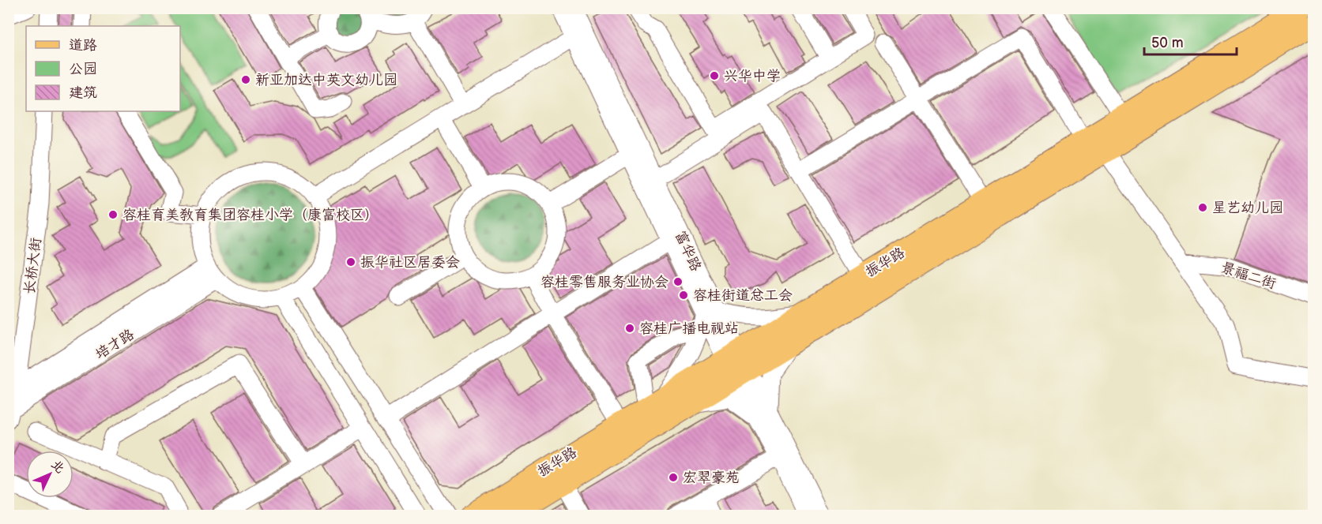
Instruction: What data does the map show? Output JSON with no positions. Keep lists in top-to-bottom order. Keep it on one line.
{"streets":{"main road":["振华路"],"street":["富华路","长桥大街","景福二街","培才路"]},"crossings":[["富华路","振华路"],["长桥大街","培才路"]],"places":["兴华中学","新亚加达中英文幼儿园","星艺幼儿园","容桂育美教育集团容桂小学（康富校区）","振华社区居委会","容桂零售服务业协会","容桂街道总工会","容桂广播电视站","宏翠豪苑"],"legend":["道路","公园","建筑"],"scale_bar":"50 m","north":"top right"}
